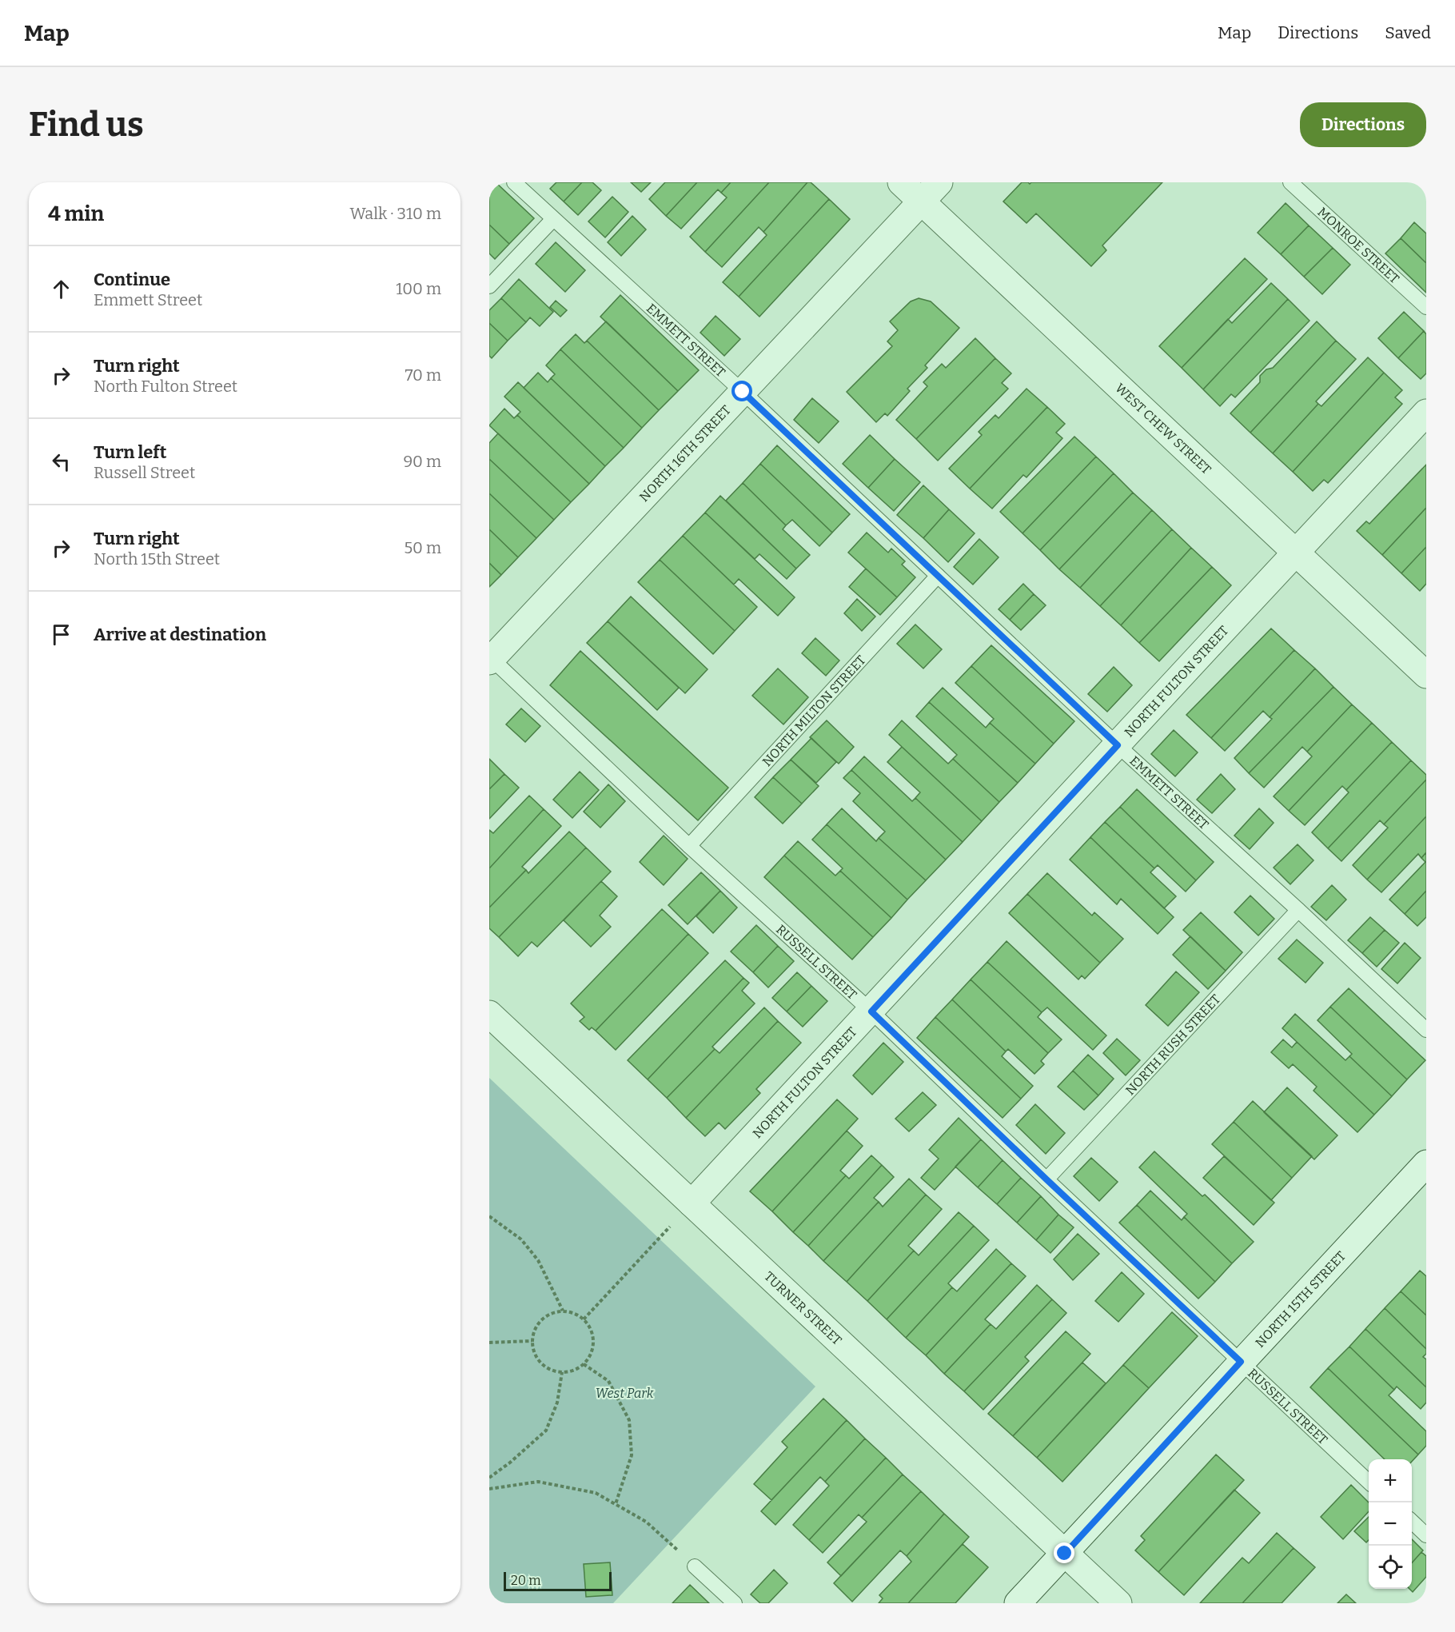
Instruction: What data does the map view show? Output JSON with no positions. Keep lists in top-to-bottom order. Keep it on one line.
{"streets":{"street":["WEST CHEW STREET","NORTH 16TH STREET","NORTH FULTON STREET","NORTH 15TH STREET","TURNER STREET"],"lane":["MONROE STREET","EMMETT STREET","NORTH MILTON STREET","RUSSELL STREET","NORTH RUSH STREET"]},"crossings":[["EMMETT STREET","NORTH 16TH STREET"],["EMMETT STREET","NORTH FULTON STREET"],["EMMETT STREET","NORTH MILTON STREET"],["EMMETT STREET","NORTH RUSH STREET"],["WEST CHEW STREET","NORTH 16TH STREET"],["WEST CHEW STREET","NORTH FULTON STREET"],["NORTH 16TH STREET","RUSSELL STREET"],["NORTH FULTON STREET","RUSSELL STREET"],["NORTH FULTON STREET","TURNER STREET"],["NORTH MILTON STREET","RUSSELL STREET"],["RUSSELL STREET","NORTH RUSH STREET"],["RUSSELL STREET","NORTH 15TH STREET"],["NORTH 15TH STREET","TURNER STREET"]],"parks":["West Park"],"scale_bar":"20 m","page":{"header":"Map","nav":["Map","Directions","Saved"],"buttons":"Directions","title":"Find us","heading":["4 min","Walk · 310 m"],"list":[["Continue","Emmett Street","100 m"],["Turn right","North Fulton Street","70 m"],["Turn left","Russell Street","90 m"],["Turn right","North 15th Street","50 m"],"Arrive at destination"],"map_buttons":["+","−"],"scale":"20 m"}}
